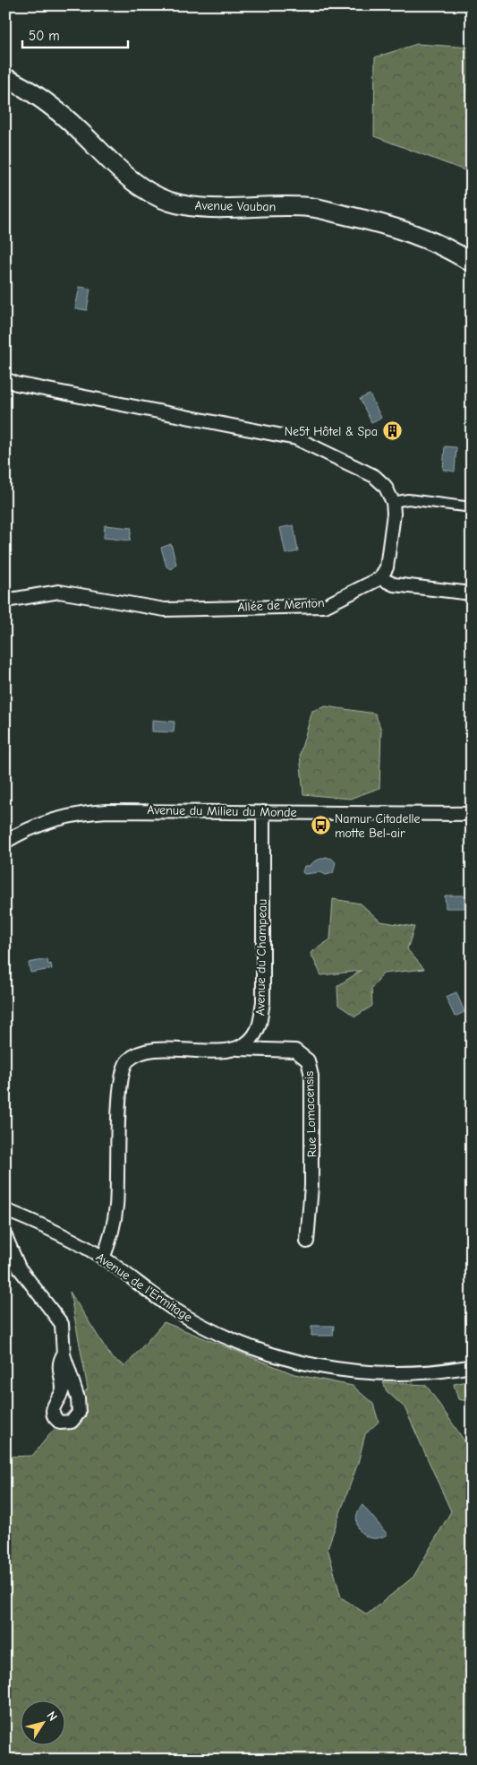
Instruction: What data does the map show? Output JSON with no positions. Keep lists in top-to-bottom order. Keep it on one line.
{"streets":{"main road":["Avenue Vauban"],"street":["Allée de Menton","Avenue du Milieu du Monde","Avenue du Champeau","Rue Lomacensis","Avenue de l'Ermitage"]},"crossings":[["Avenue du Milieu du Monde","Avenue du Champeau"],["Avenue du Champeau","Rue Lomacensis"]],"places":{"building":["Ne5t Hôtel & Spa"],"bus stop":["Namur Citadelle motte Bel-air"]},"scale_bar":"50 m","north":"top right"}
